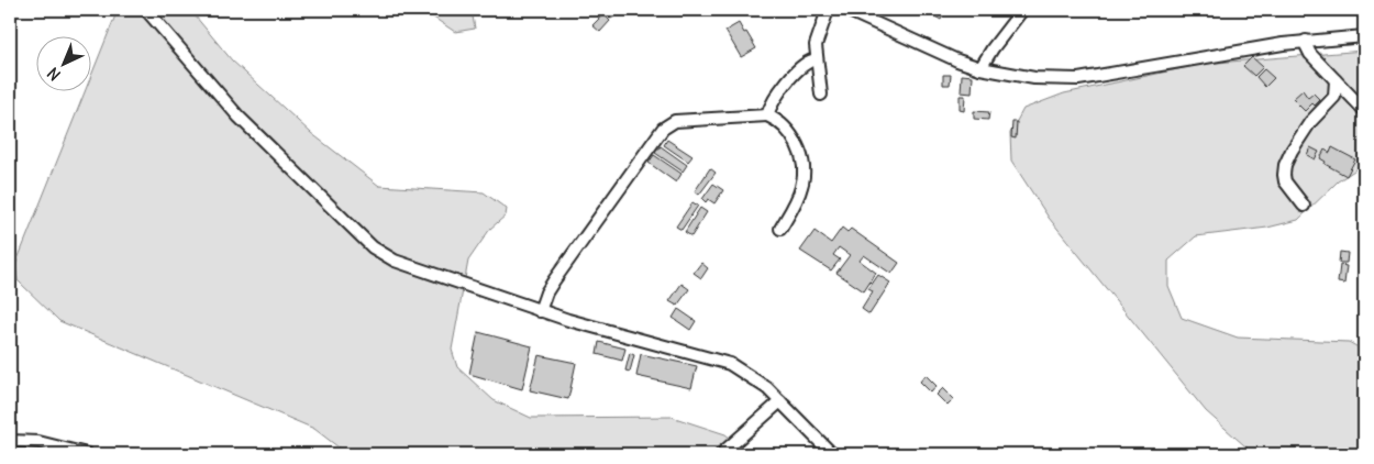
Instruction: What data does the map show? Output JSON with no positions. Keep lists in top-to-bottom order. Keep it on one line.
{"north":"bottom left"}
